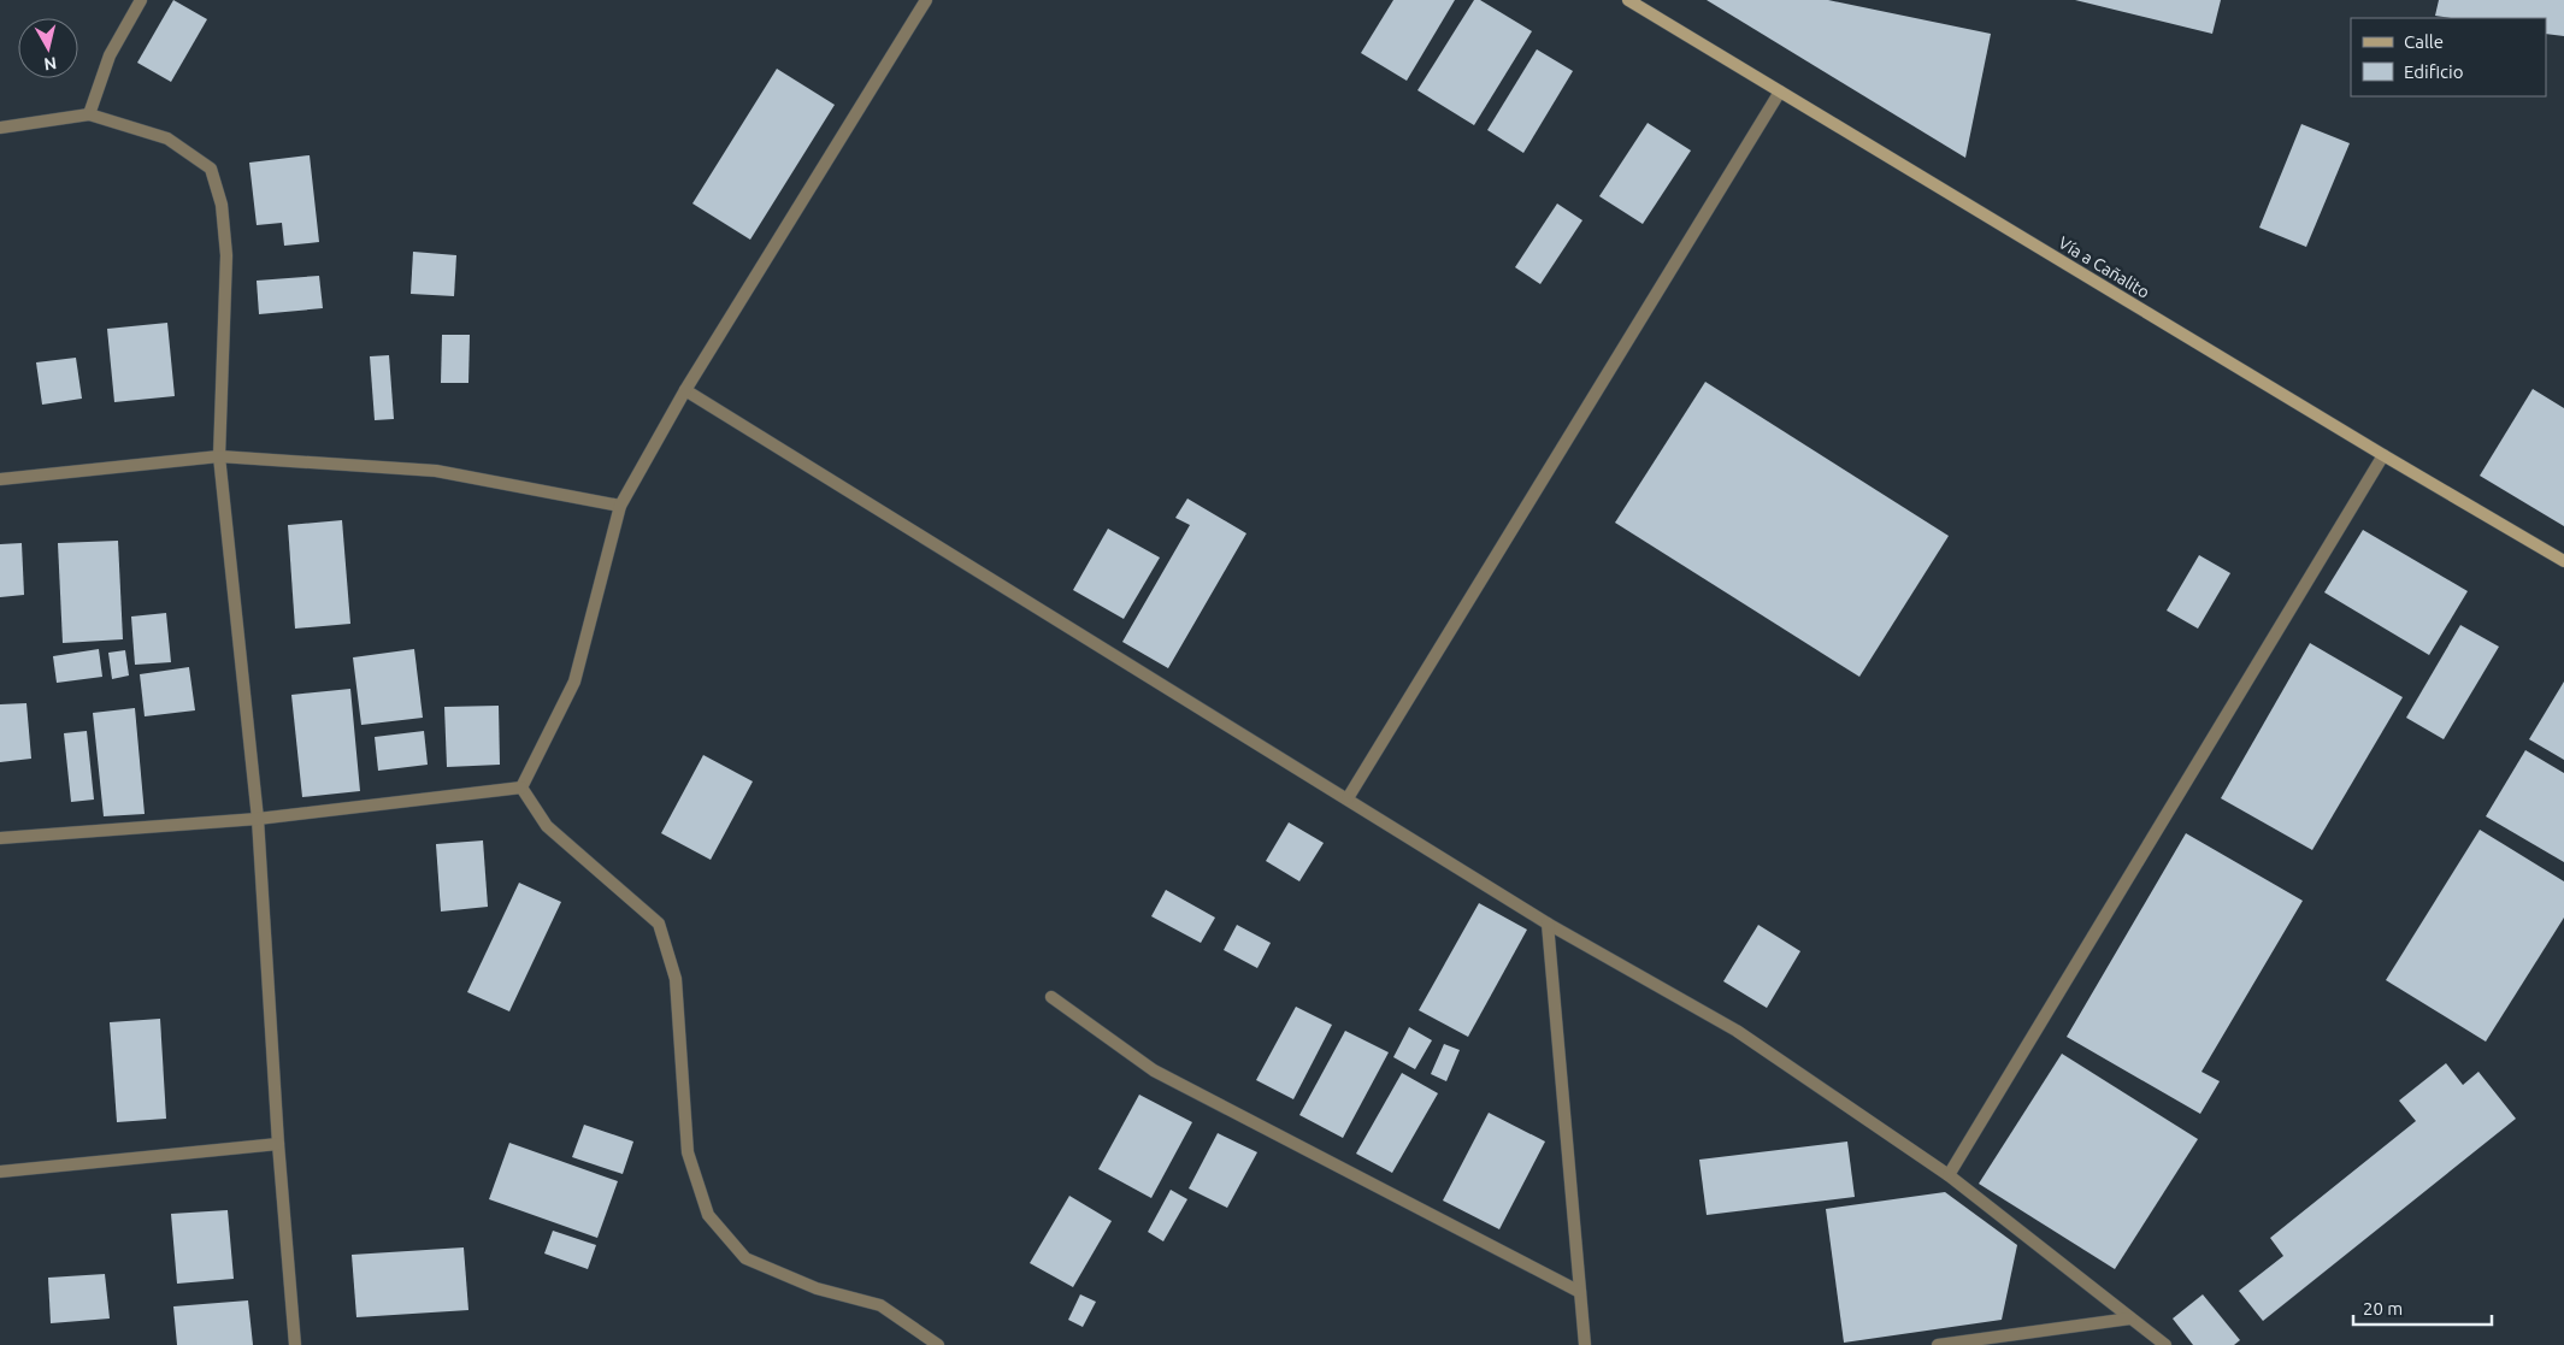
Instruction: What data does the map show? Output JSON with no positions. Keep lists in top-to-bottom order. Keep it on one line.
{"streets":{"main road":["Vía a Cañalito"]},"legend":["Calle","Edificio"],"scale_bar":"20 m","north":"bottom"}
